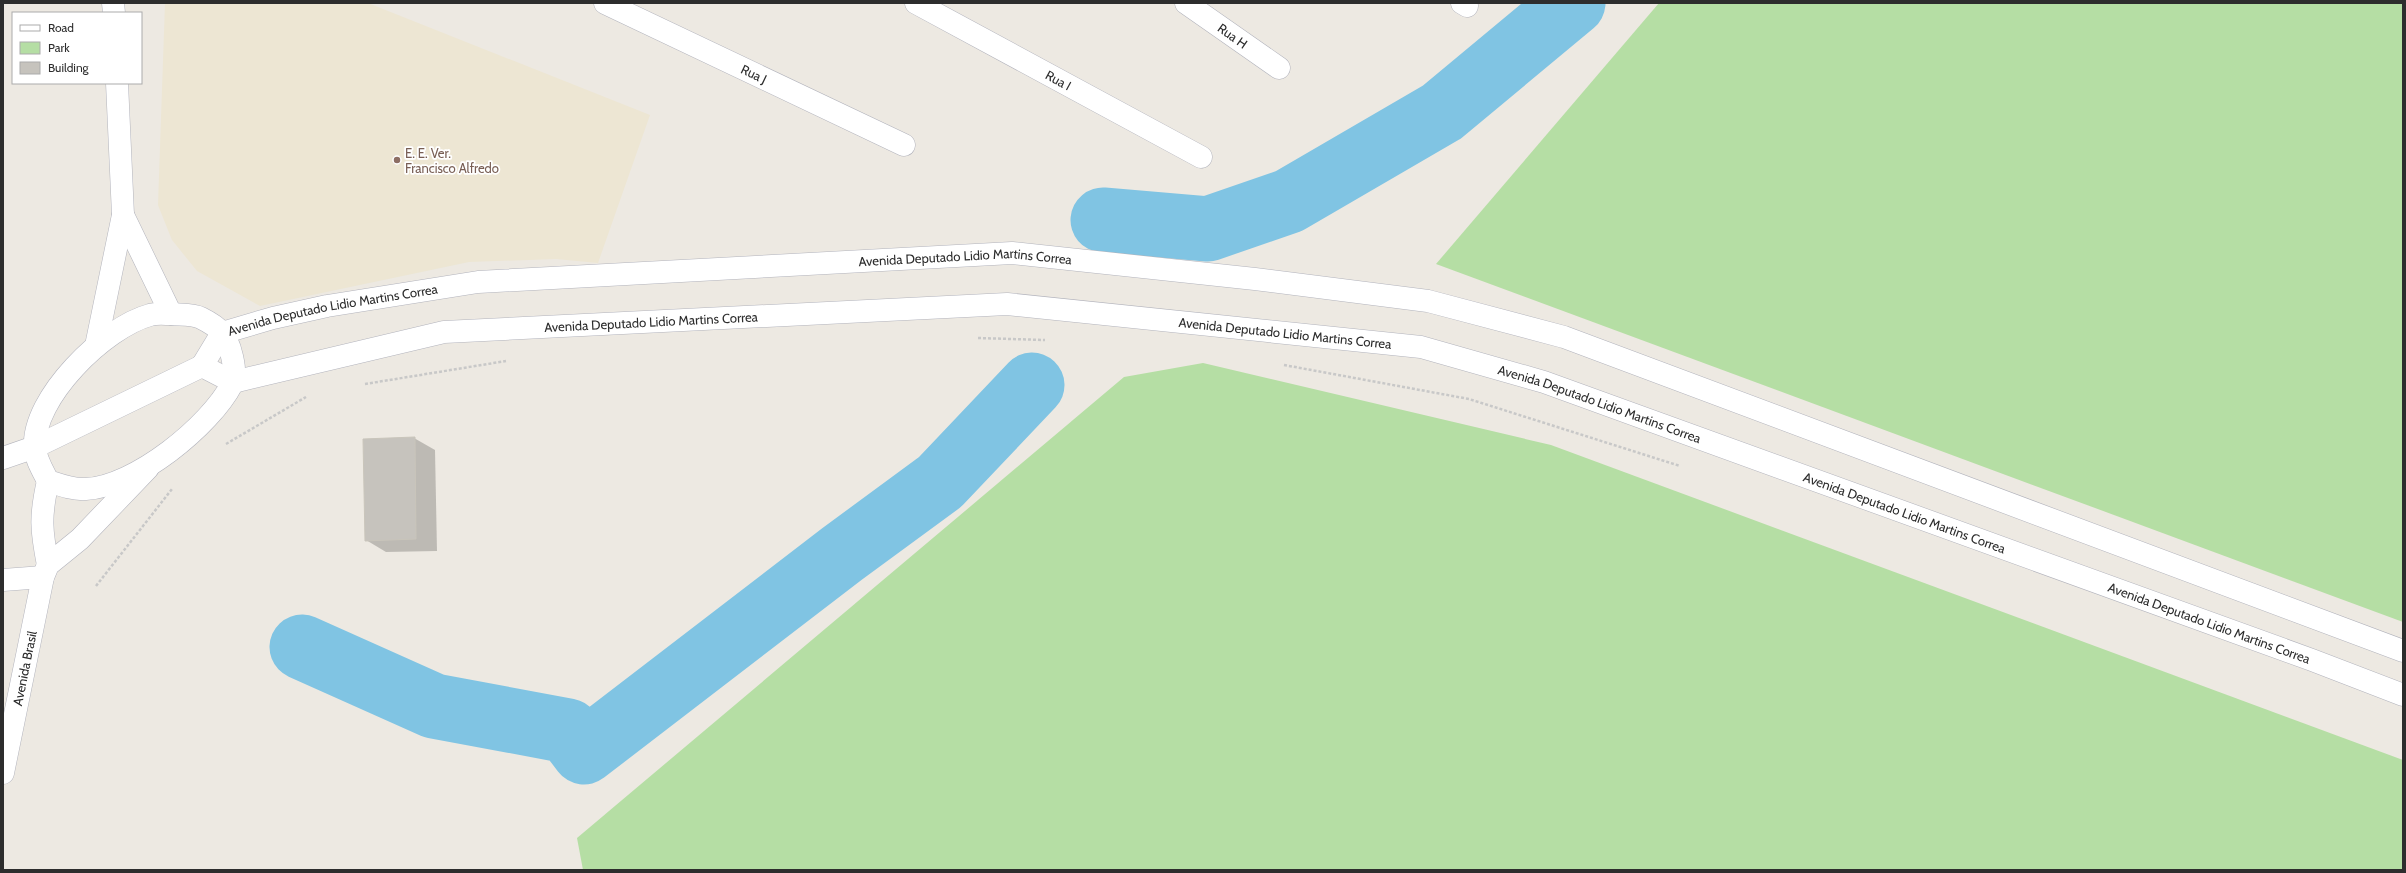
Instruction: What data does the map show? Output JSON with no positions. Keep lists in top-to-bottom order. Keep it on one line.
{"streets":{"main road":["Rua H","Rua J","Rua I","Avenida Deputado Lidio Martins Correa","Avenida Brasil"]},"places":["E. E. Ver. Francisco Alfredo"],"legend":["Road","Park","Building"]}
